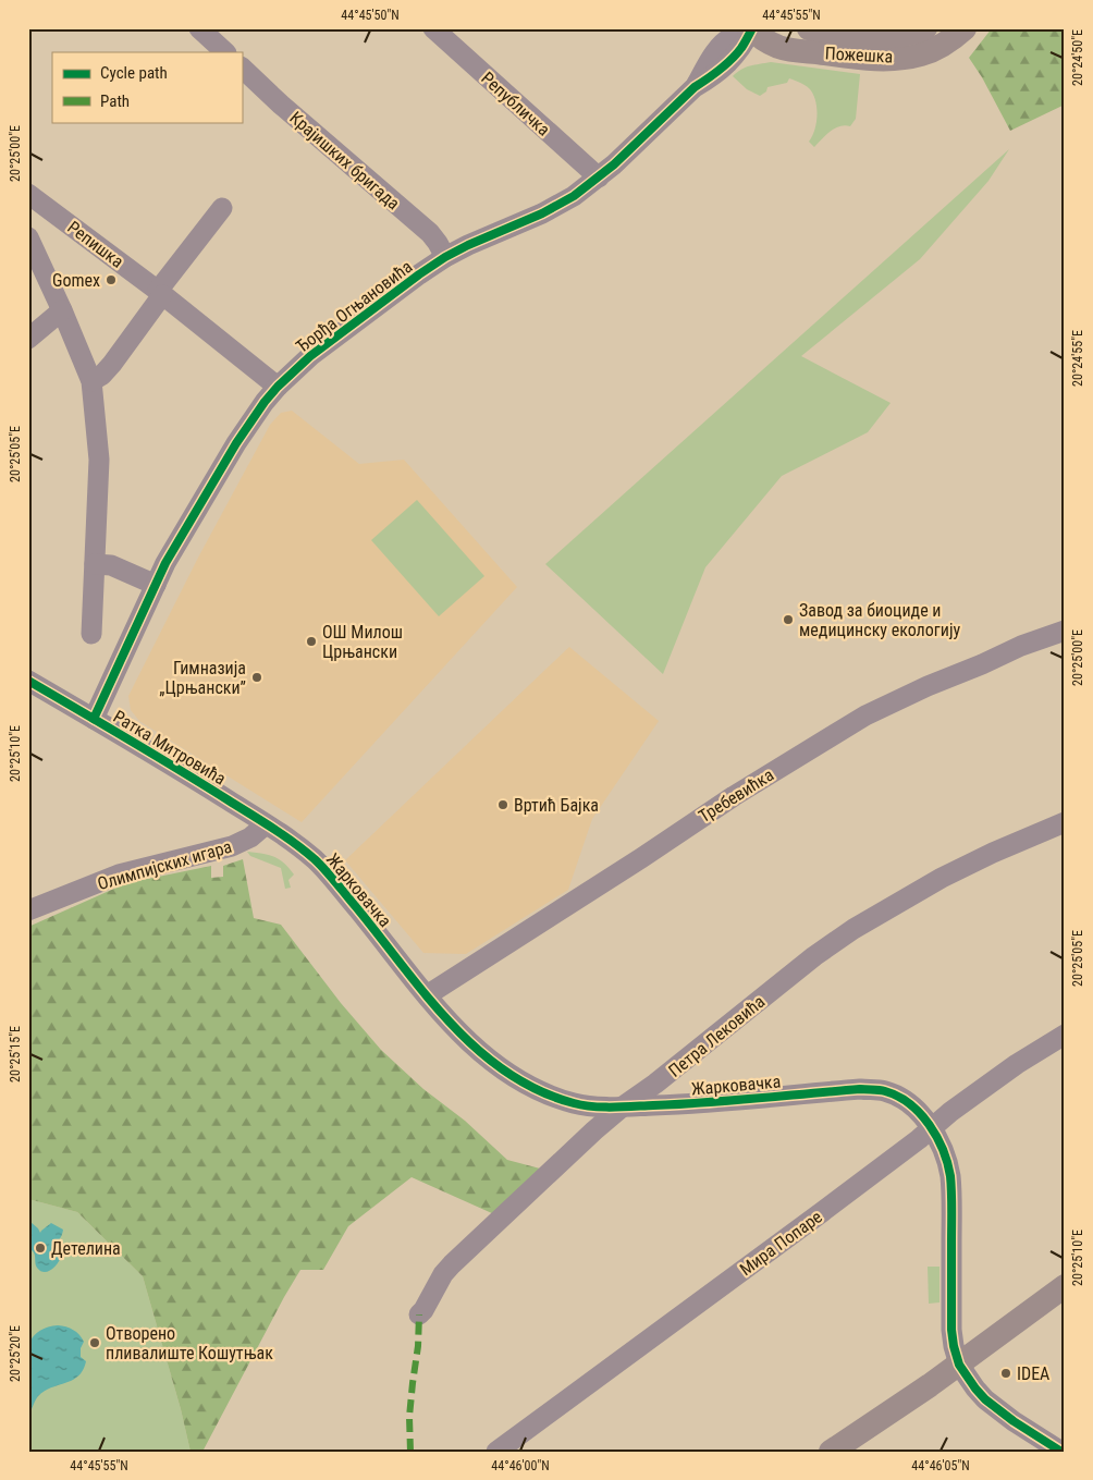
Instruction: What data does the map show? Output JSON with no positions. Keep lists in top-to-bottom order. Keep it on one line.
{"streets":{"main road":["Пожешка"],"street":["Републичка","Крајишких бригада","Репишка","Ђорђа Огњановића","Ратка Митровића","Требевићка","Олимпијских игара","Жарковачка","Петра Лековића","Мира Попаре"]},"crossings":[["Пожешка","Ђорђа Огњановића"],["Републичка","Ђорђа Огњановића"],["Крајишких бригада","Ђорђа Огњановића"],["Репишка","Ђорђа Огњановића"],["Ђорђа Огњановића","Ратка Митровића"],["Ратка Митровића","Олимпијских игара"],["Ратка Митровића","Жарковачка"],["Требевићка","Жарковачка"],["Олимпијских игара","Жарковачка"],["Жарковачка","Петра Лековића"],["Жарковачка","Мира Попаре"]],"places":["Gomex","Завод за биоциде и медицинску екологију","ОШ Милош Црњански","Гимназија „Црњански”","Вртић Бајка","Детелина","Отворено пливалиште Кошутњак","IDEA"],"legend":["Cycle path","Path"],"coordinates":["44°45'50\"N","44°45'55\"N","20°24'50\"E","20°25'00\"E","20°24'55\"E","20°25'05\"E","20°25'10\"E","20°25'15\"E","20°25'20\"E","44°46'00\"N","44°46'05\"N"]}
